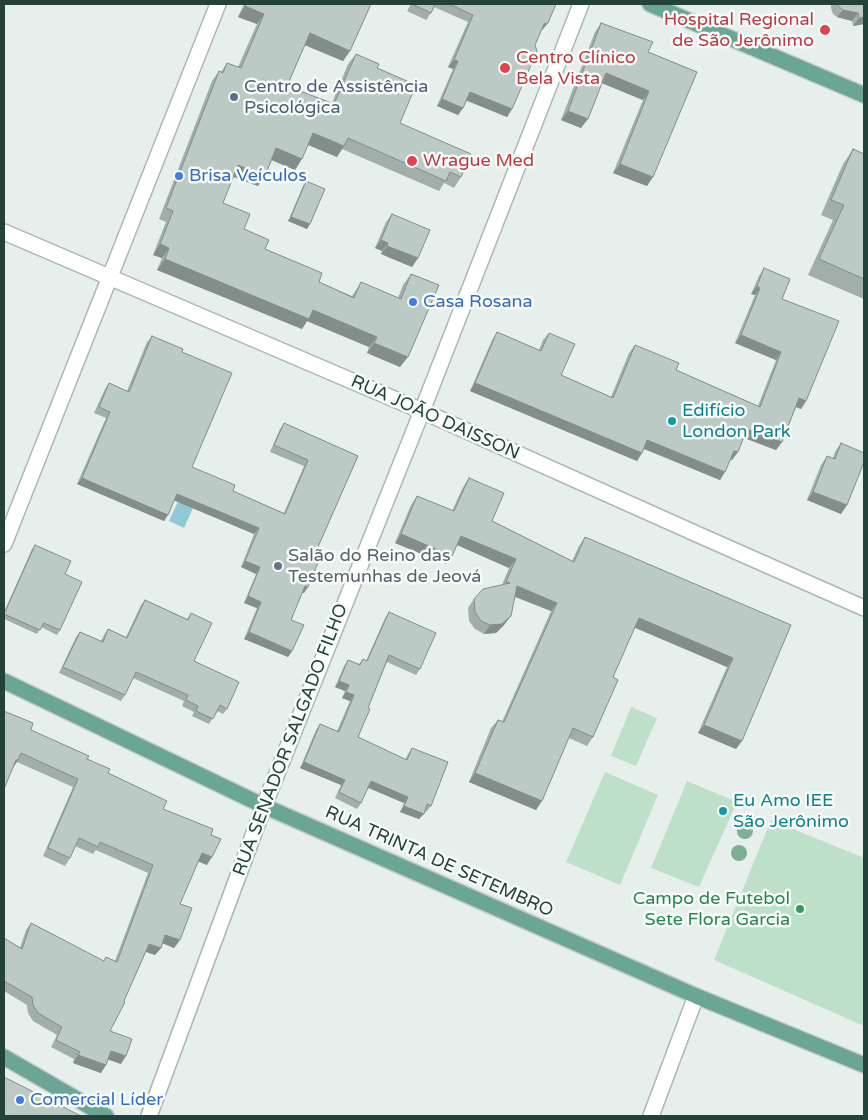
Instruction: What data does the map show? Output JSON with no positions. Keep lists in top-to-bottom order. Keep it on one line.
{"streets":{"main road":["RUA TRINTA DE SETEMBRO"],"street":["RUA JOÃO DAISSON","RUA SENADOR SALGADO FILHO"]},"crossings":[["RUA JOÃO DAISSON","RUA SENADOR SALGADO FILHO"],["RUA SENADOR SALGADO FILHO","RUA TRINTA DE SETEMBRO"]],"places":["Hospital Regional de São Jerônimo","Centro Clínico Bela Vista","Centro de Assistência Psicológica","Wrague Med","Brisa Veículos","Casa Rosana","Edifício London Park","Salão do Reino das Testemunhas de Jeová","Eu Amo IEE São Jerônimo","Campo de Futebol Sete Flora Garcia","Comercial Líder"]}
